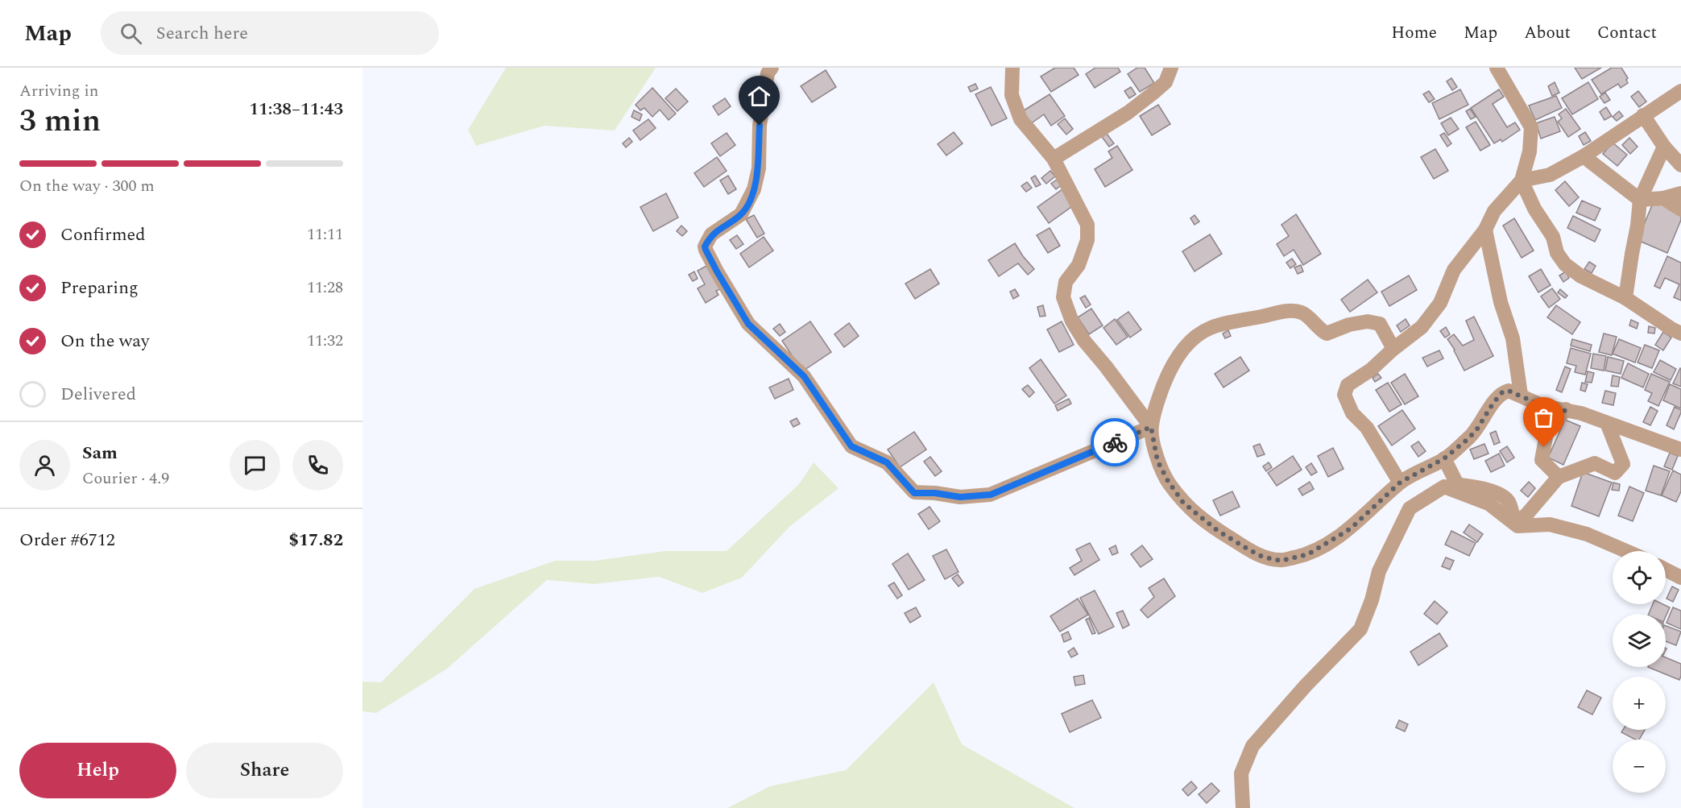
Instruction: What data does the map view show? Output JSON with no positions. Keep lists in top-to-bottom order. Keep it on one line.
{"page":{"header":"Map","search":"Search here","nav":["Home","Map","About","Contact"],"heading":["3 min","Arriving in","11:38–11:43"],"panel":["Sam","Courier · 4.9","Order #6712","$17.82"],"bar":"On the way · 300 m","list":[["Confirmed","11:11"],["Preparing","11:28"],["On the way","11:32"],"Delivered"],"map_buttons":["+","−"],"buttons":["Help","Share"]}}
